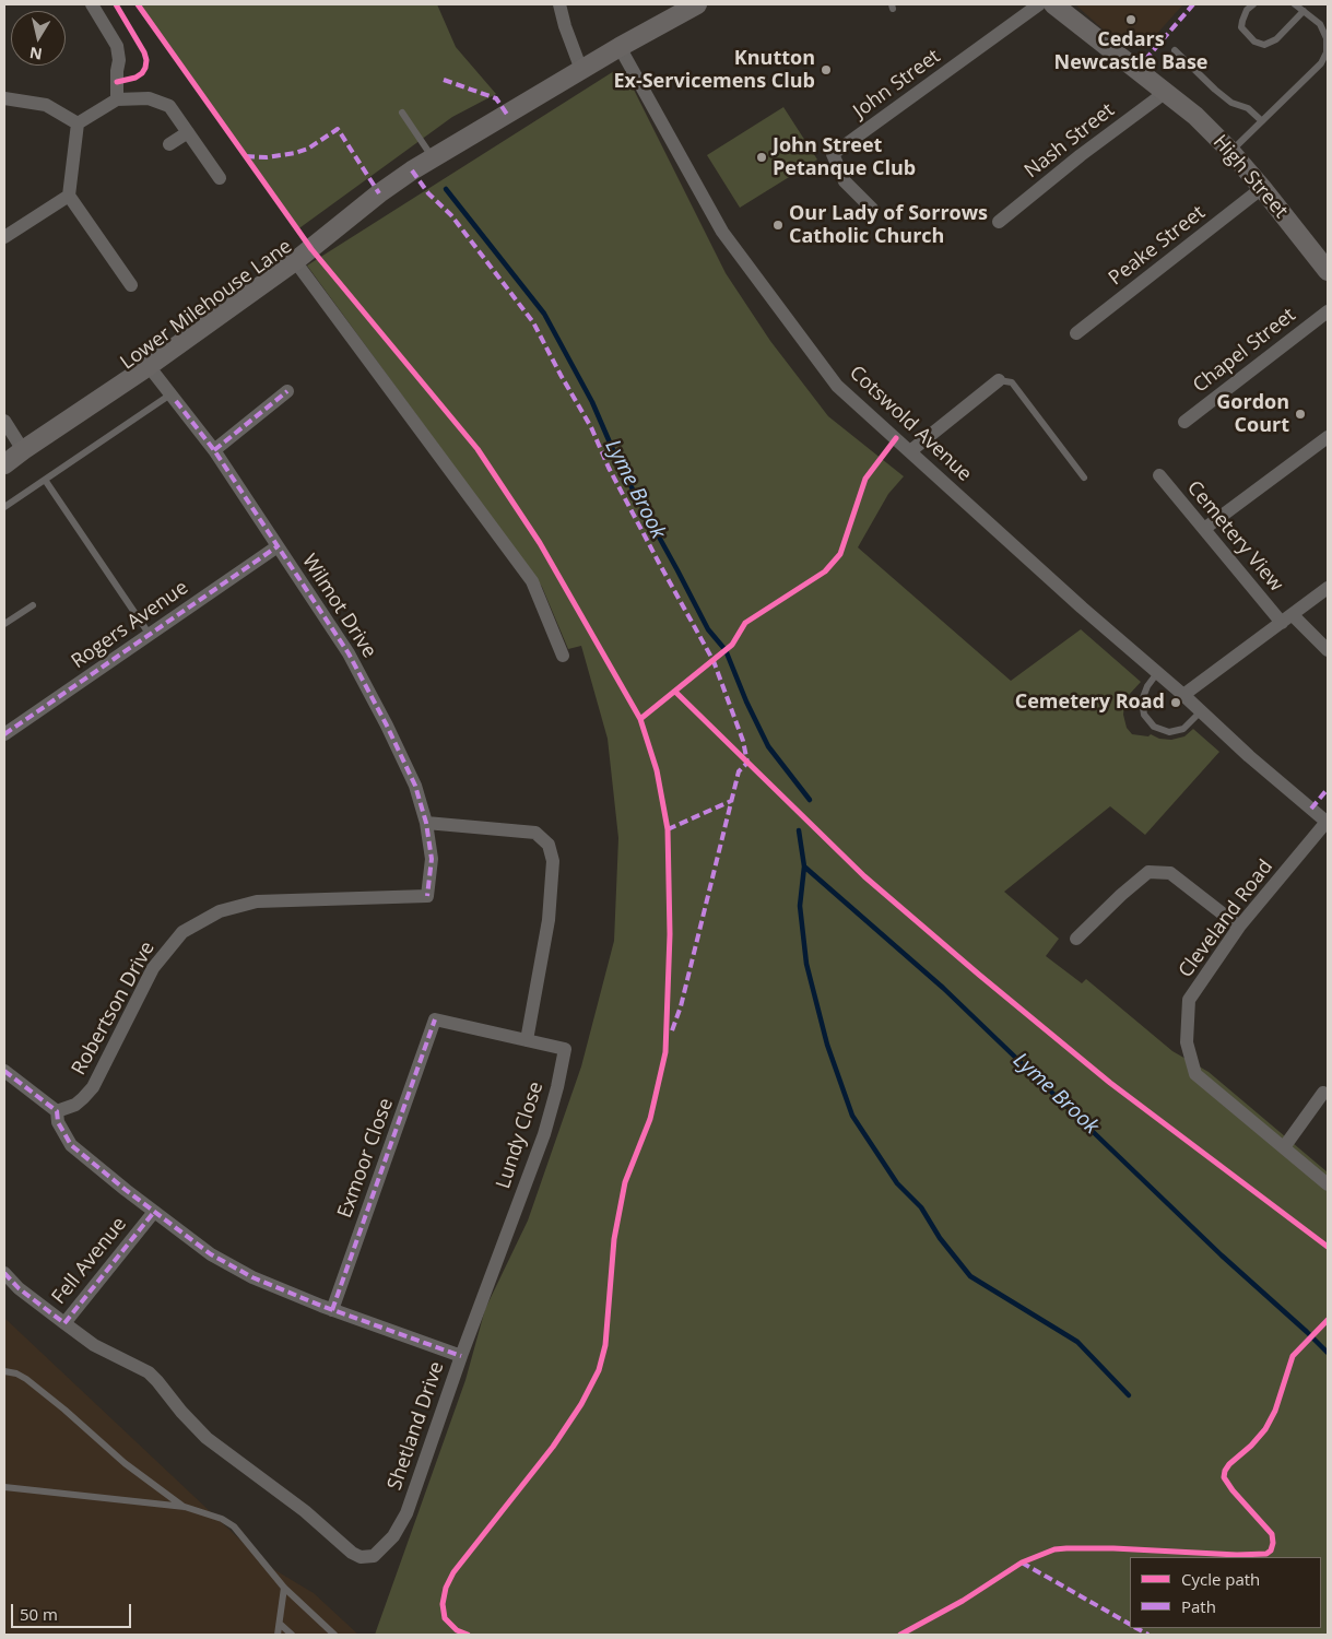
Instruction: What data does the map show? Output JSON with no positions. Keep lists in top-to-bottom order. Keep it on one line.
{"streets":{"main road":["High Street","Lower Milehouse Lane"],"street":["John Street","Nash Street","Peake Street","Chapel Street","Cotswold Avenue","Cemetery View","Wilmot Drive","Rogers Avenue","Cleveland Road","Robertson Drive","Lundy Close","Exmoor Close","Fell Avenue","Shetland Drive"]},"crossings":[["Nash Street","High Street"],["High Street","Peake Street"],["Lower Milehouse Lane","Cotswold Avenue"],["Lower Milehouse Lane","Wilmot Drive"],["Cotswold Avenue","Cleveland Road"],["Wilmot Drive","Rogers Avenue"],["Wilmot Drive","Robertson Drive"],["Robertson Drive","Shetland Drive"],["Lundy Close","Exmoor Close"],["Lundy Close","Shetland Drive"],["Exmoor Close","Shetland Drive"],["Fell Avenue","Shetland Drive"]],"water":["Lyme Brook"],"places":["Cedars Newcastle Base","Knutton Ex-Servicemens Club","John Street Petanque Club","Our Lady of Sorrows Catholic Church","Gordon Court","Cemetery Road"],"legend":["Cycle path","Path"],"scale_bar":"50 m","north":"bottom"}
